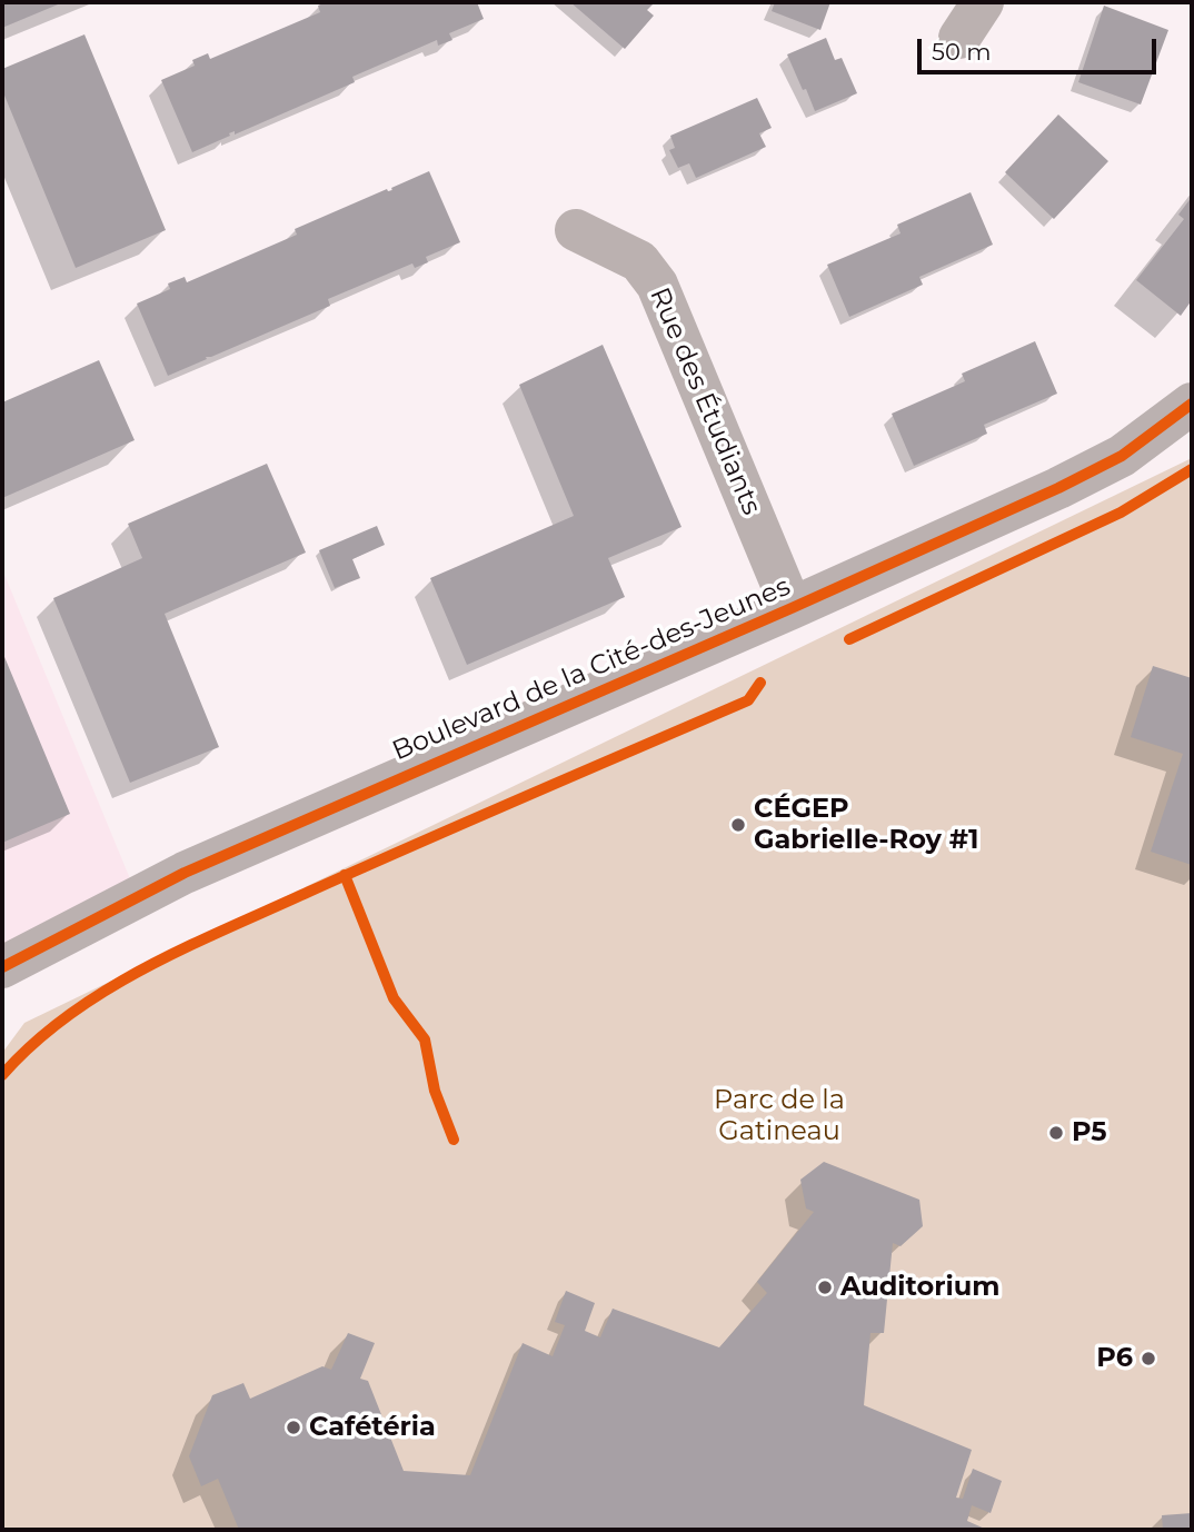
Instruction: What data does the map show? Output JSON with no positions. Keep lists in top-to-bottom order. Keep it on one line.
{"streets":{"street":["Rue des Étudiants","Boulevard de la Cité-des-Jeunes"]},"crossings":[["Rue des Étudiants","Boulevard de la Cité-des-Jeunes"]],"parks":["Parc de la Gatineau"],"places":["CÉGEP Gabrielle-Roy #1","P5","Auditorium","P6","Cafétéria"],"scale_bar":"50 m"}
